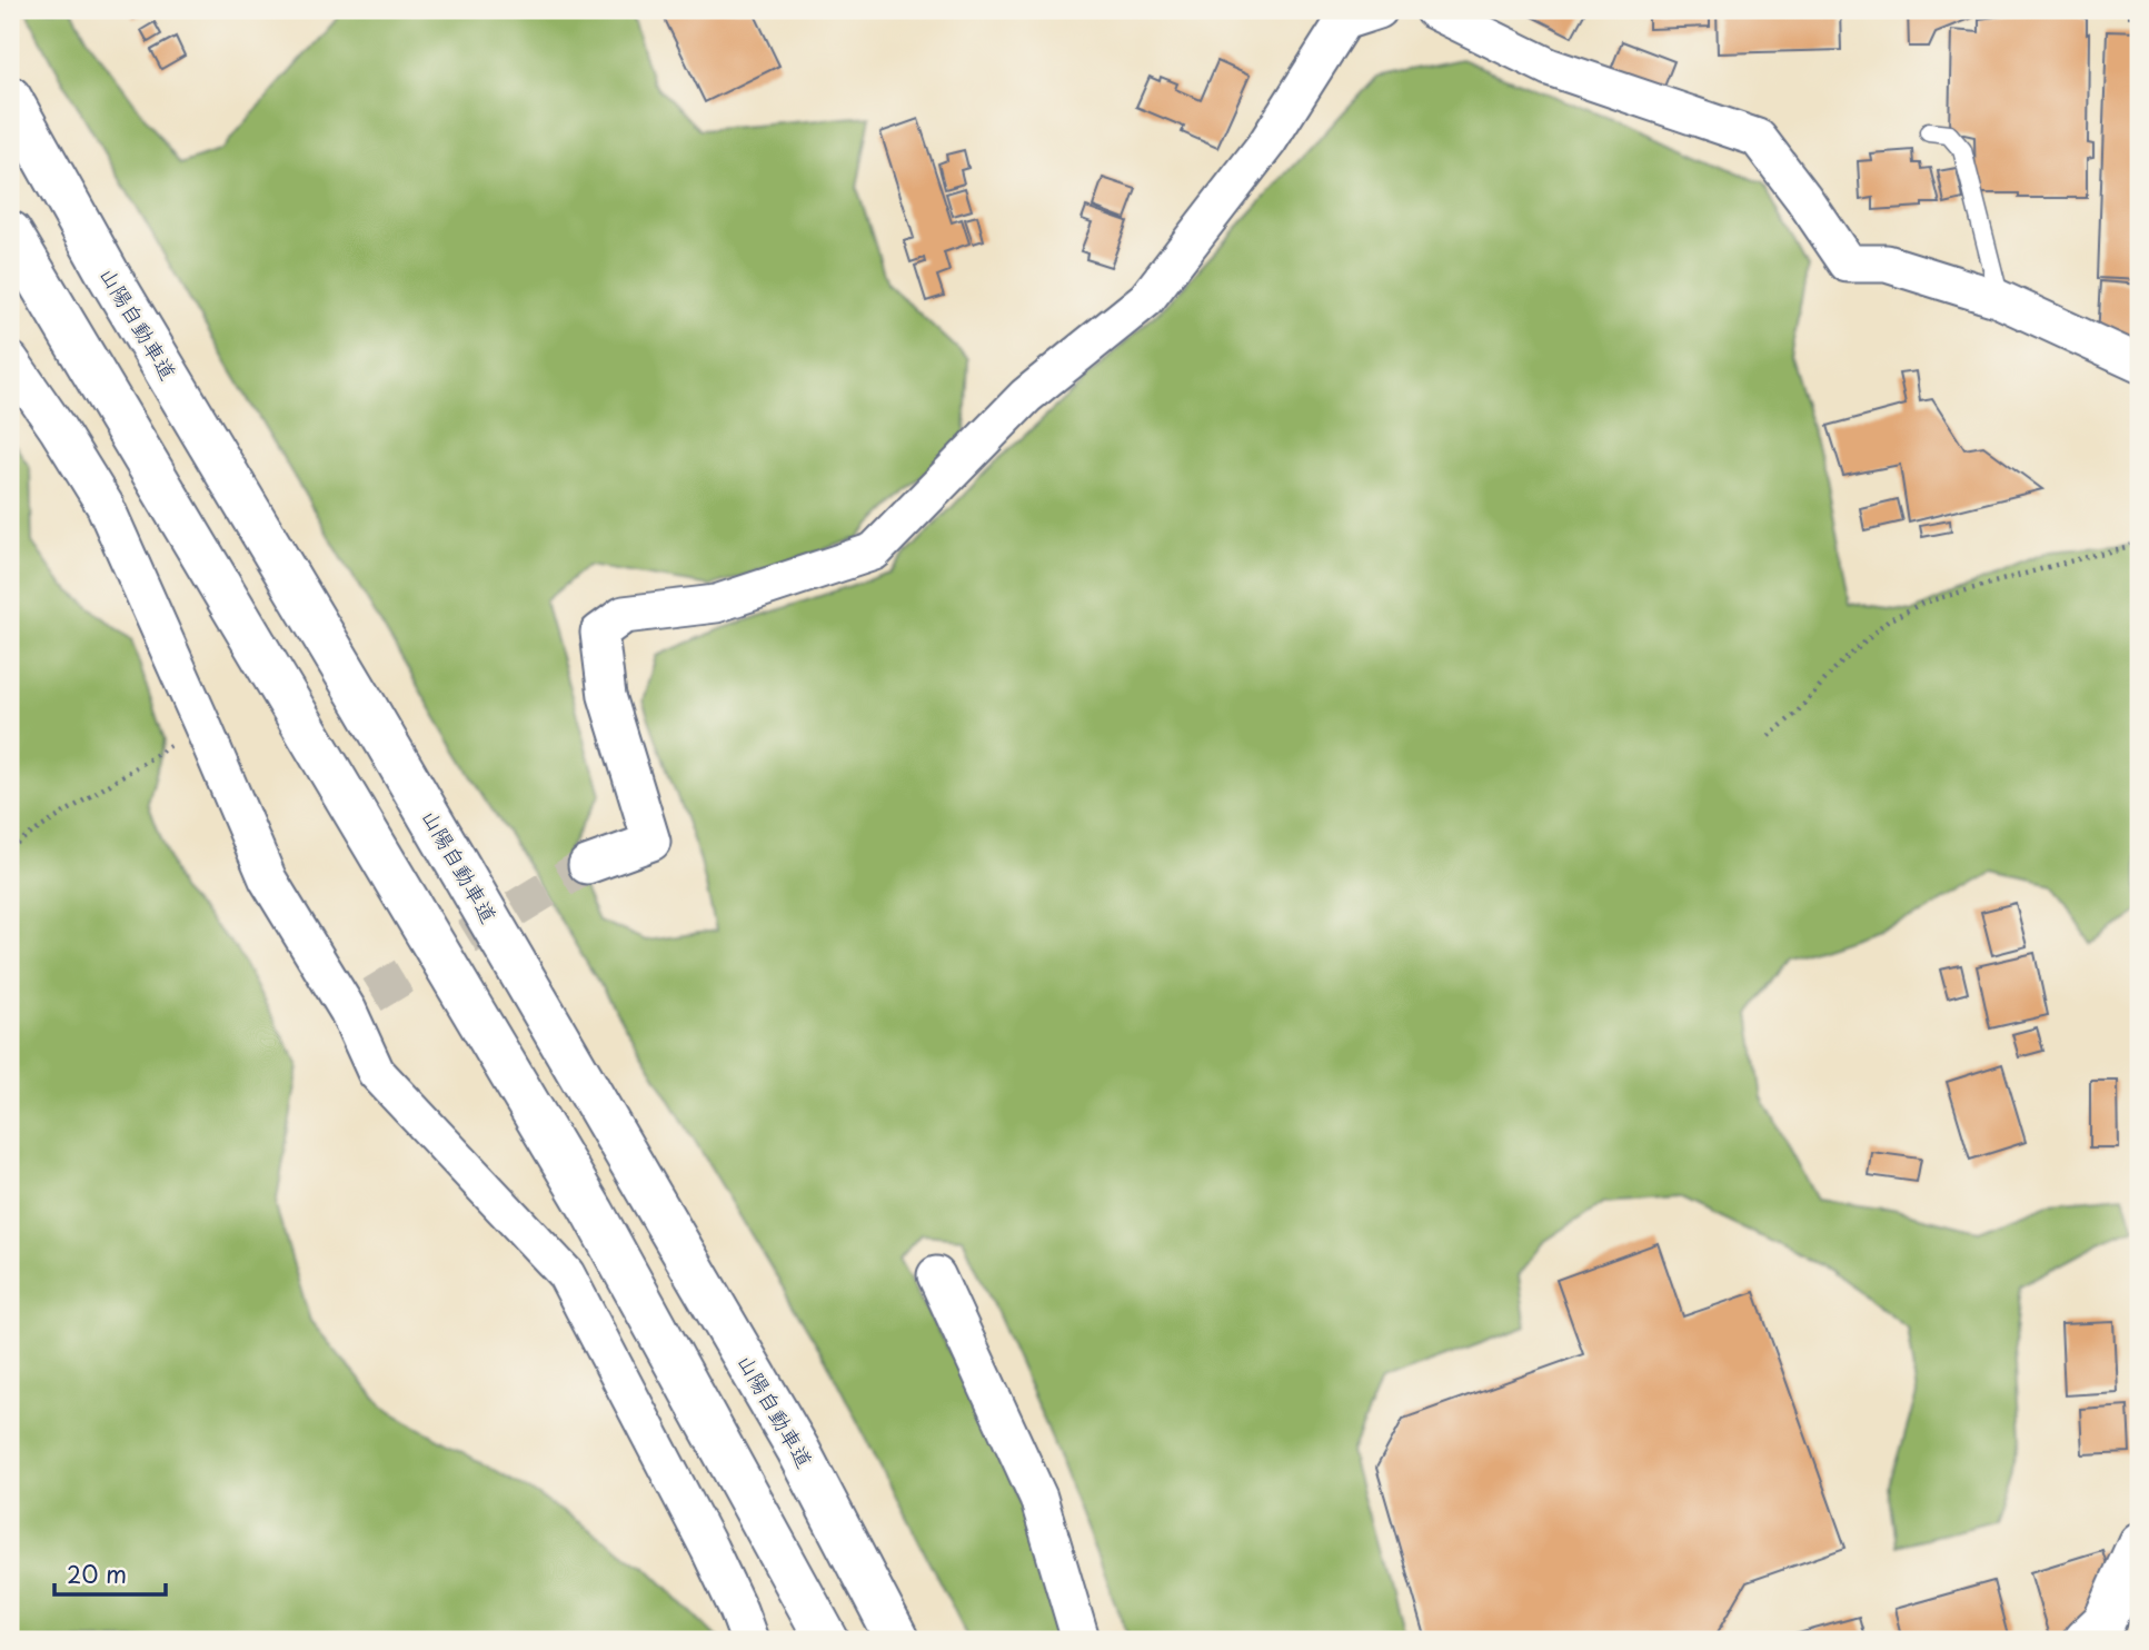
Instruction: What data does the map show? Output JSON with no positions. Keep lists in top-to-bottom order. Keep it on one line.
{"streets":{"main road":["山陽自動車道"]},"scale_bar":"20 m"}
